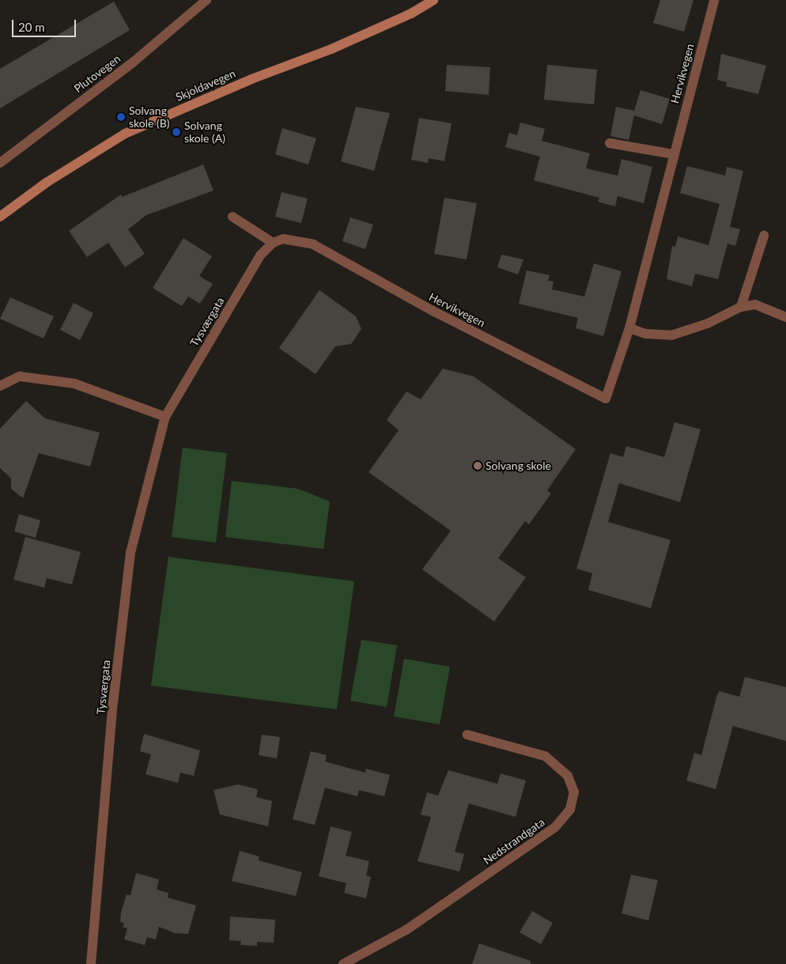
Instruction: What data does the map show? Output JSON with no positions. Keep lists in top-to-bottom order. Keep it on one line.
{"streets":{"main road":["Skjoldavegen"],"street":["Plutovegen","Hervikvegen","Tysværgata","Nedstrandgata"]},"crossings":[["Hervikvegen","Tysværgata"]],"places":["Solvang skole (B)","Solvang skole (A)","Solvang skole"],"scale_bar":"20 m"}
